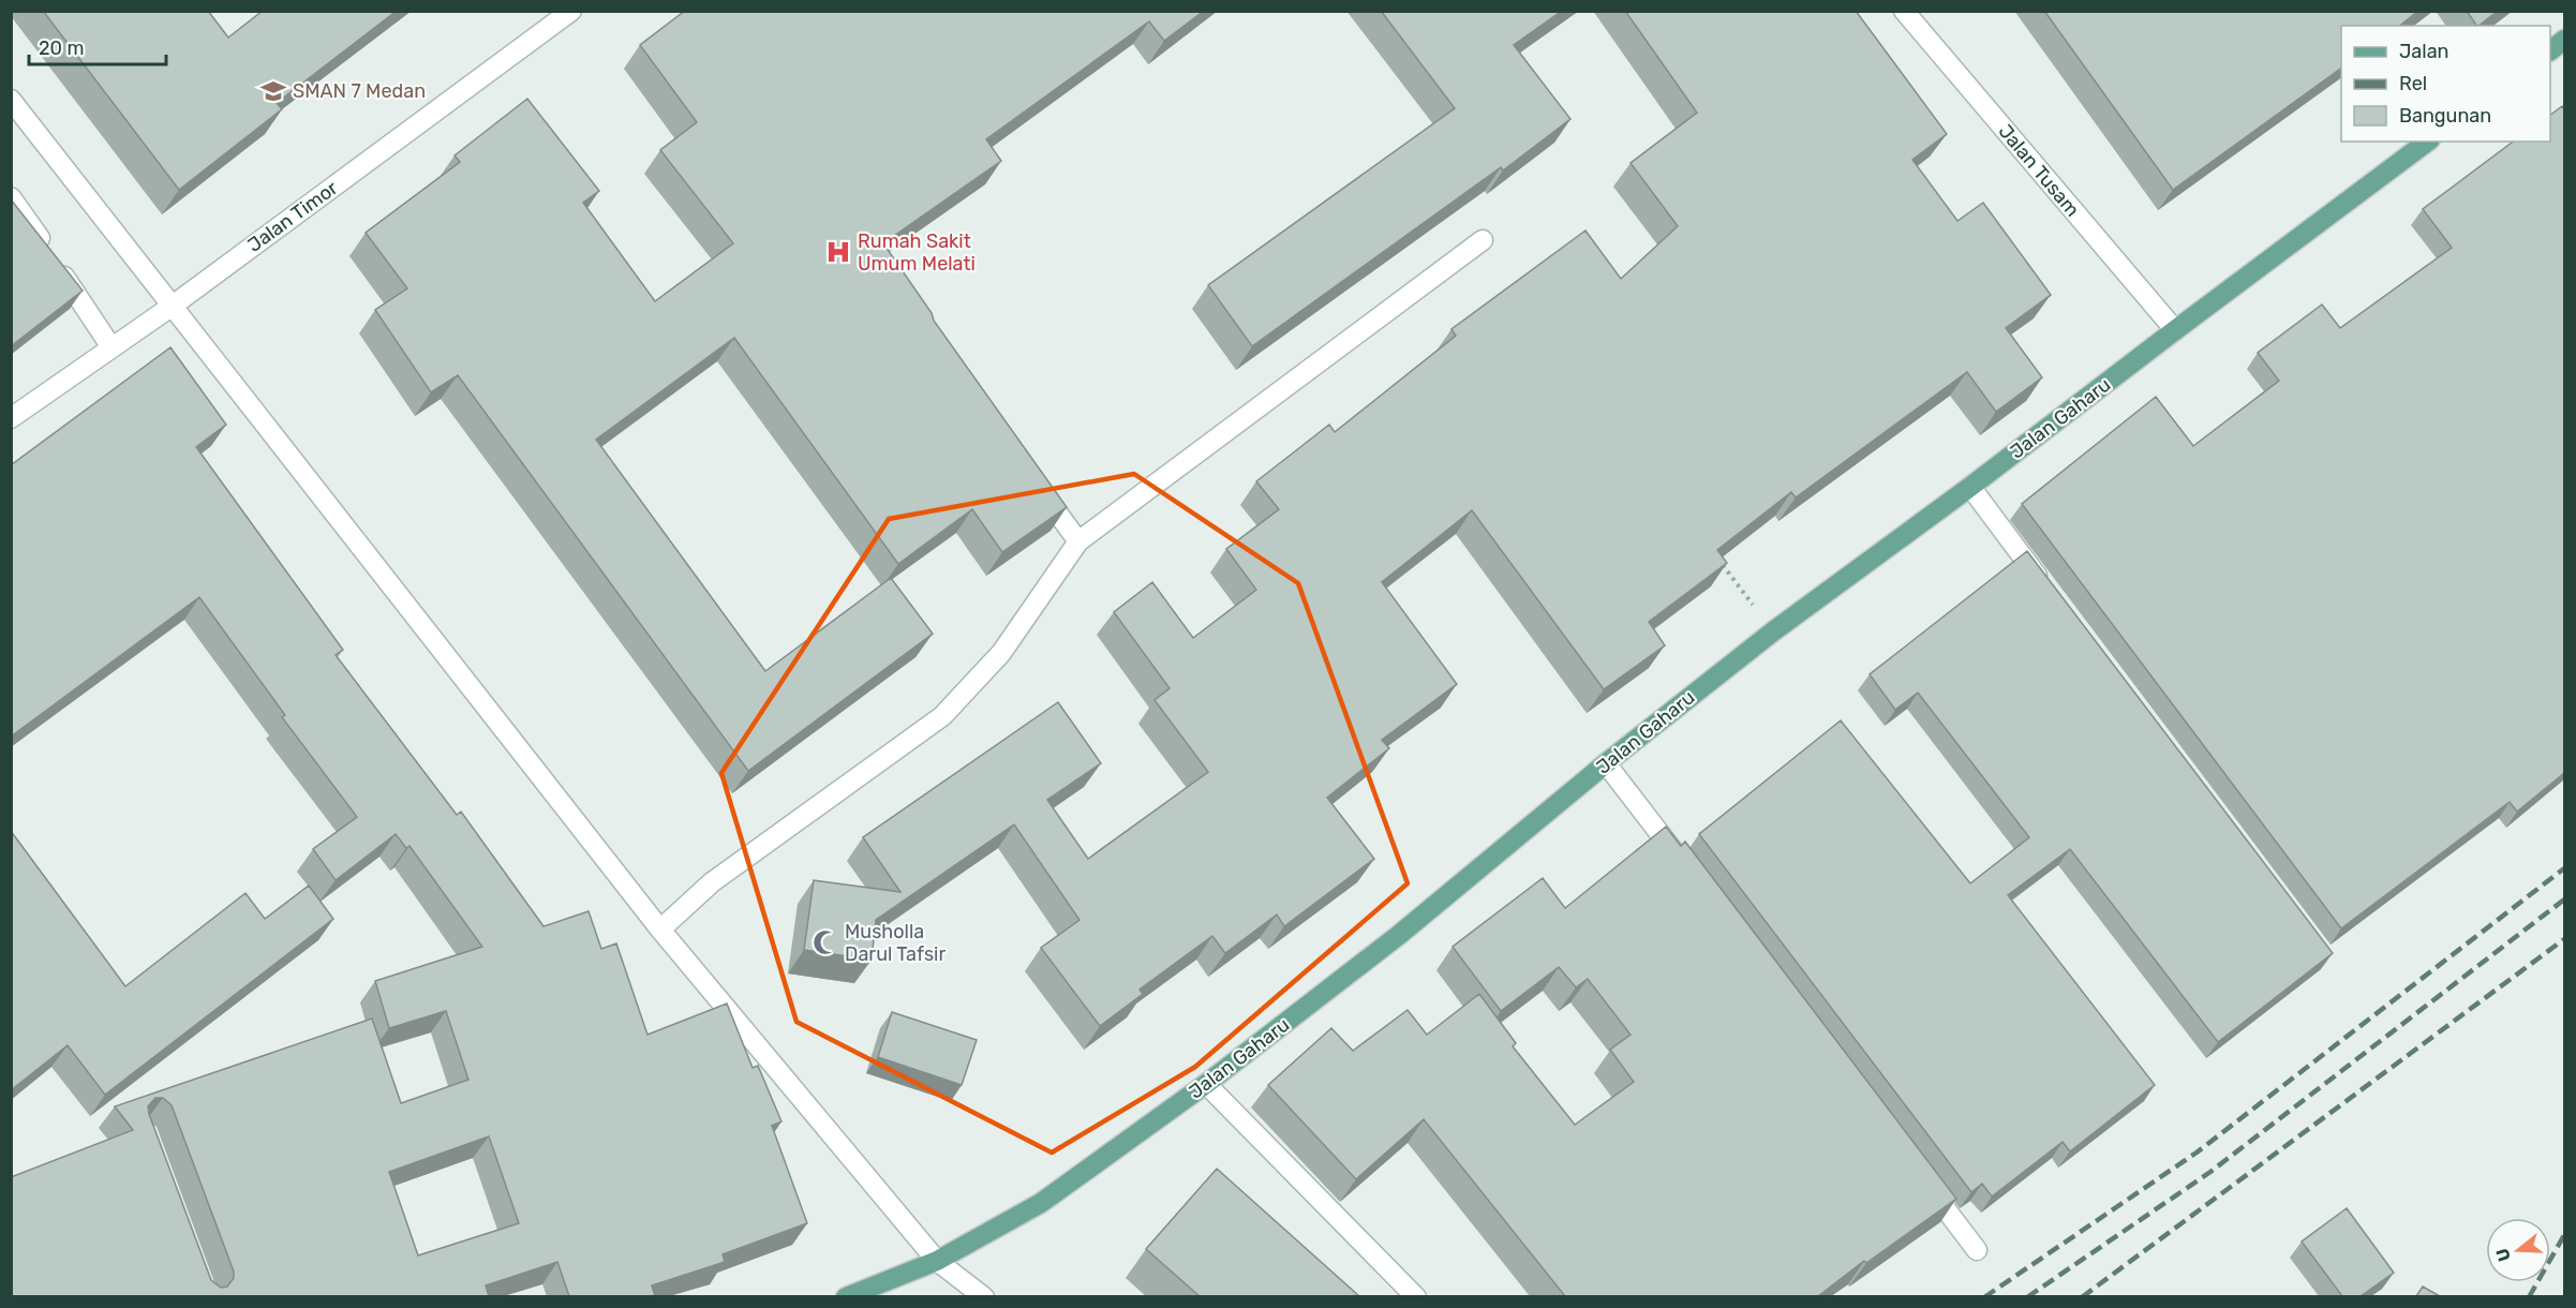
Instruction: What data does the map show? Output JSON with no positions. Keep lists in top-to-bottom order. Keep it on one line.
{"streets":{"main road":["Jalan Gaharu"],"street":["Jalan Tusam","Jalan Timor"]},"crossings":[["Jalan Tusam","Jalan Gaharu"]],"places":{"school or university":["SMAN 7 Medan"],"hospital":["Rumah Sakit Umum Melati"],"mosque":["Musholla Darul Tafsir"]},"legend":["Jalan","Rel","Bangunan"],"scale_bar":"20 m","north":"left"}
